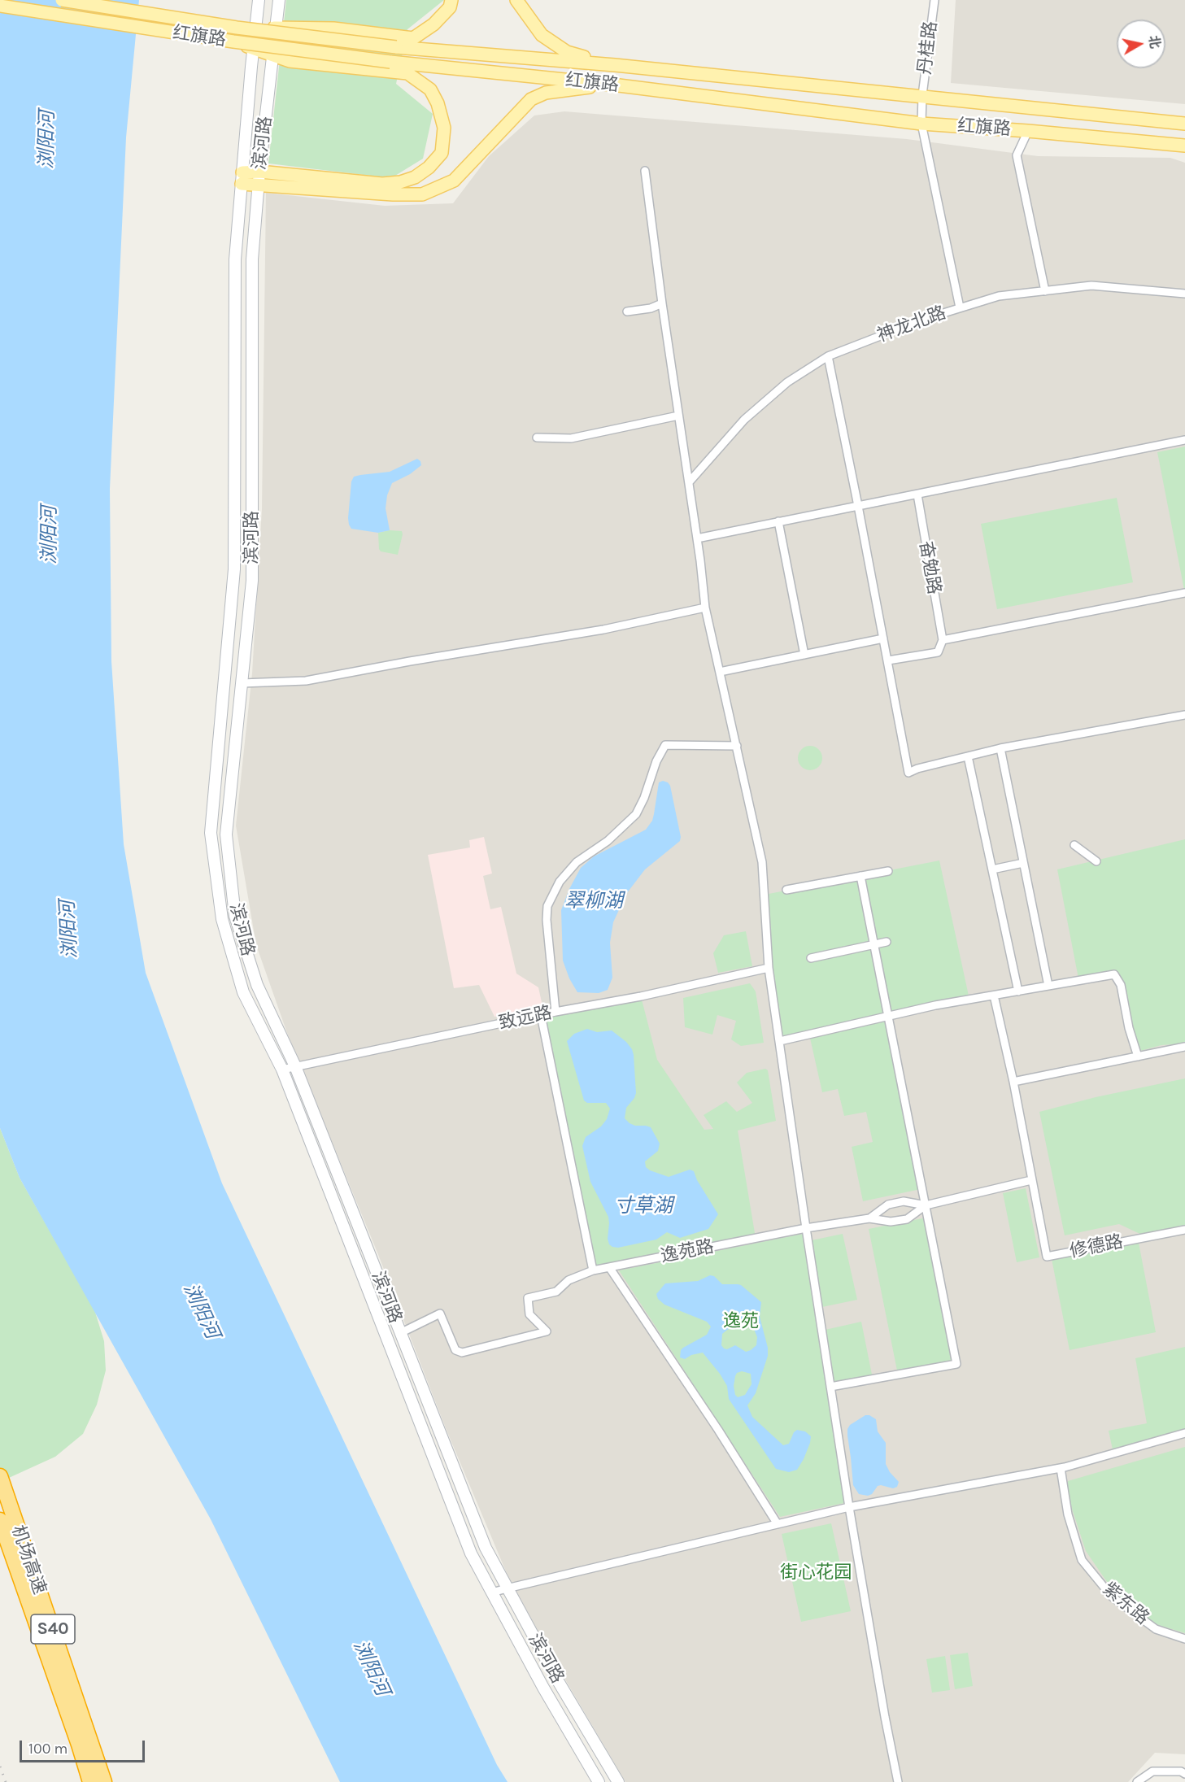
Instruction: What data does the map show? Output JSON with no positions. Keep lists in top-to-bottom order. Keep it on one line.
{"streets":{"highway":["机场高速","S40"],"main road":["红旗路","滨河路"],"street":["丹桂路","神龙北路","奋勉路","致远路","修德路","逸苑路","紫东路"]},"crossings":[["红旗路","丹桂路"],["丹桂路","神龙北路"],["滨河路","致远路"],["滨河路","逸苑路"],["修德路","逸苑路"]],"water":["浏阳河","翠柳湖","寸草湖"],"parks":["逸苑","街心花园"],"scale_bar":"100 m","north":"right"}
